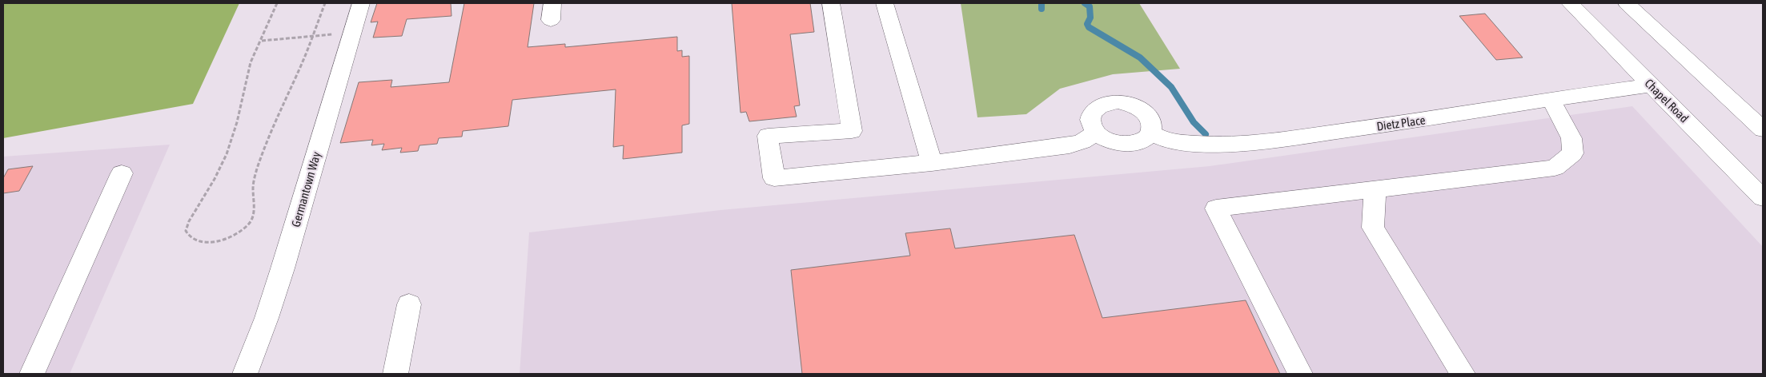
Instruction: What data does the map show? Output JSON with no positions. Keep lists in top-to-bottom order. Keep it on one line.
{"streets":{"street":["Chapel Road","Dietz Place","Germantown Way"]},"crossings":[["Chapel Road","Dietz Place"]]}
